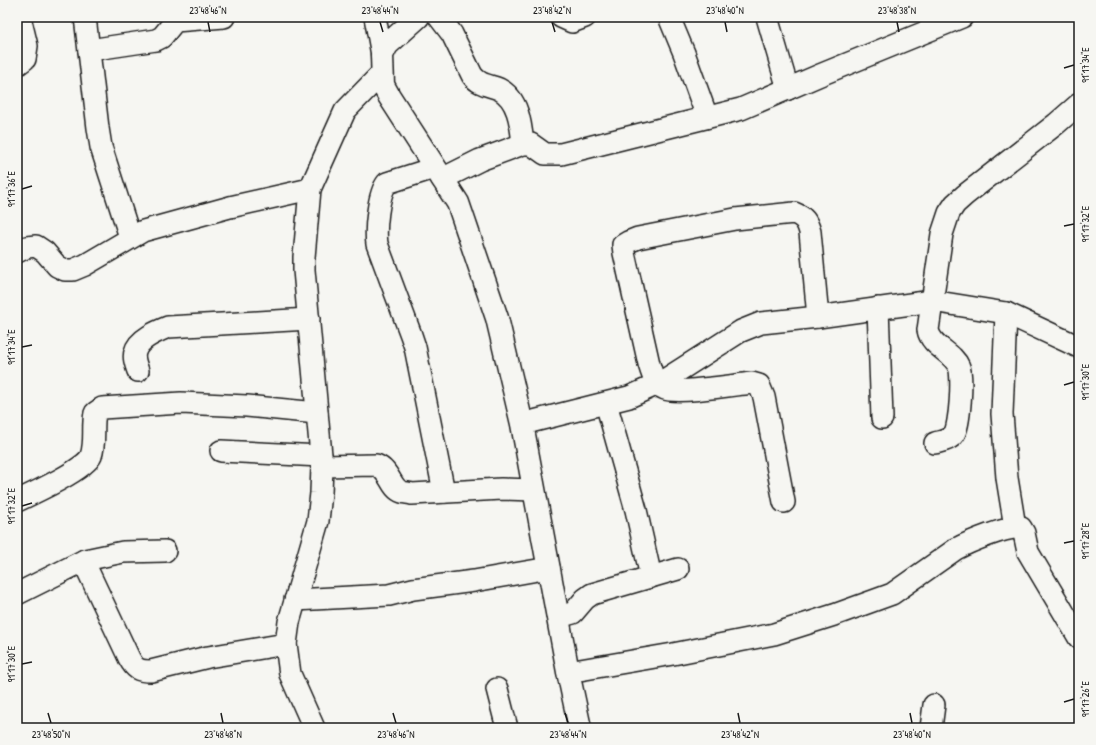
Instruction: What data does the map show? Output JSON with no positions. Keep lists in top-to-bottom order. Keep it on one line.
{"coordinates":["23°48'46\"N","23°48'44\"N","23°48'42\"N","23°48'40\"N","23°48'38\"N","91°17'34\"E","91°17'36\"E","91°17'32\"E","91°17'30\"E","91°17'28\"E","91°17'26\"E","23°48'50\"N","23°48'48\"N"]}
